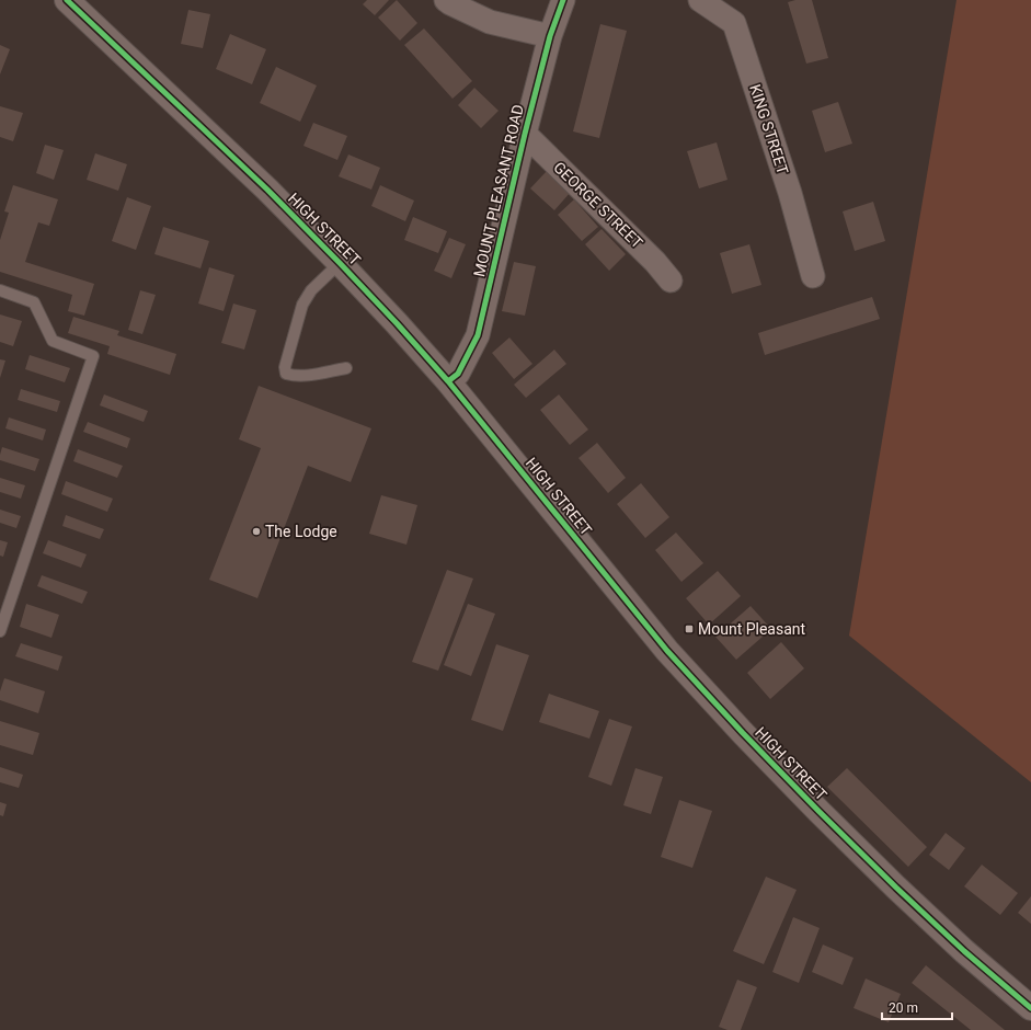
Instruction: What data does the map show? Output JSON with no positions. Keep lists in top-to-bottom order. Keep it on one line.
{"streets":{"street":["KING STREET","MOUNT PLEASANT ROAD","GEORGE STREET","HIGH STREET"]},"crossings":[["MOUNT PLEASANT ROAD","GEORGE STREET"],["MOUNT PLEASANT ROAD","HIGH STREET"]],"places":{"other":["The Lodge"],"transit":["Mount Pleasant"]},"scale_bar":"20 m"}
